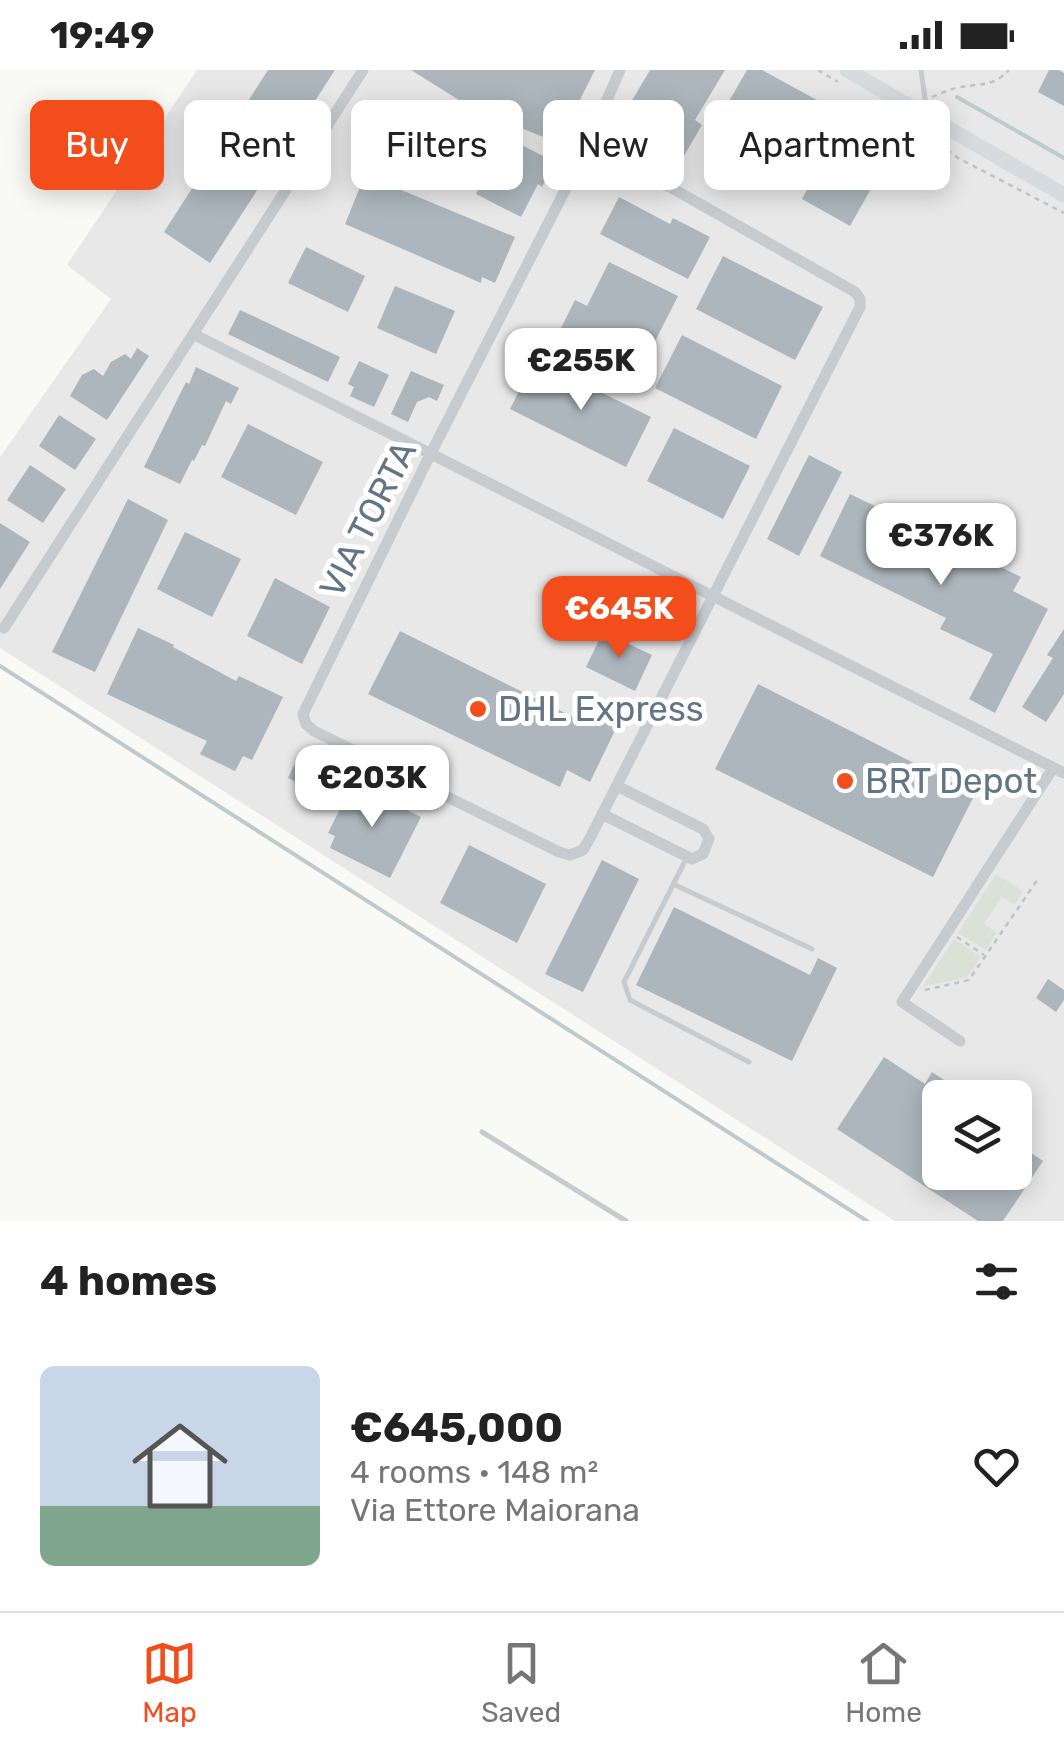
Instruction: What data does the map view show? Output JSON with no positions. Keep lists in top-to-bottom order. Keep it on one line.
{"streets":{"street":["VIA TORTA"]},"places":["DHL Express","BRT Depot"],"page":{"status":"19:49","chip":["Buy","Rent","Filters","New","Apartment"],"price":["€255K","€376K","€645K","€203K"],"heading":"4 homes","list":[{"name":"€645,000","note":"4 rooms · 148 m² · Via Ettore Maiorana"}],"tabs":["Map","Saved","Home"]}}
